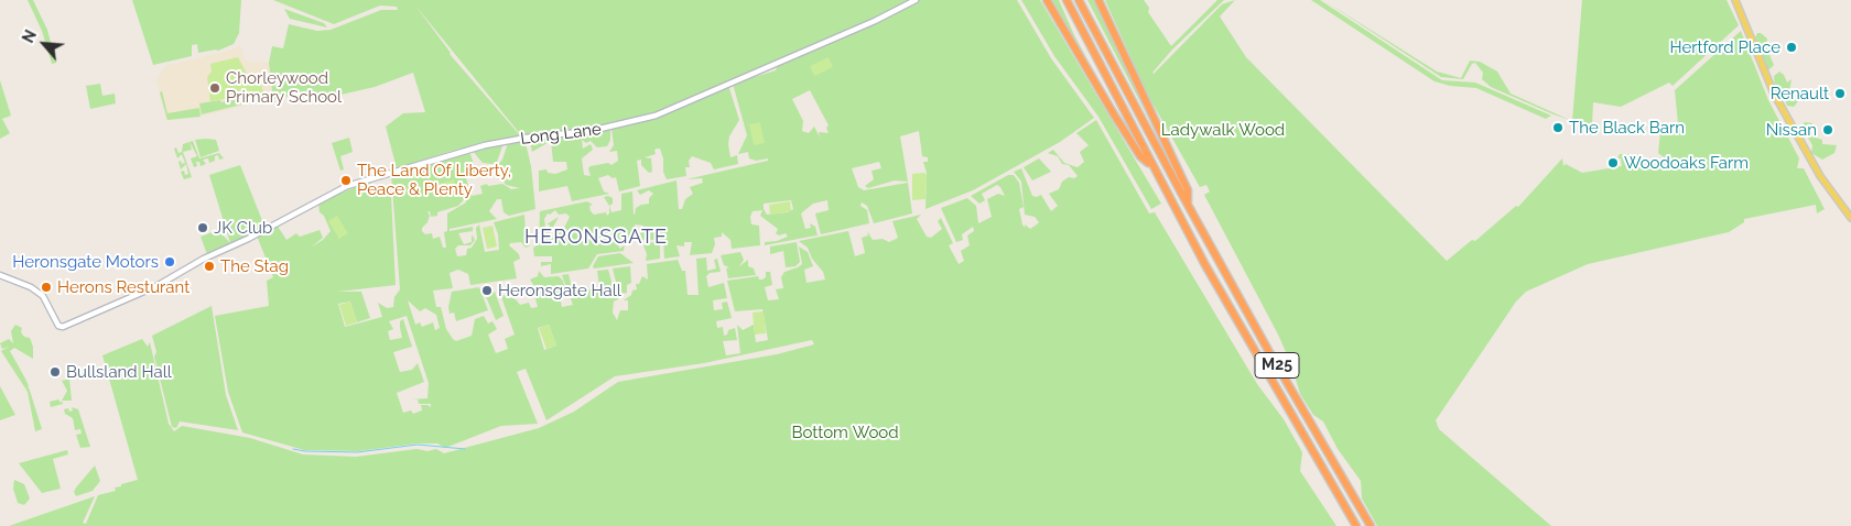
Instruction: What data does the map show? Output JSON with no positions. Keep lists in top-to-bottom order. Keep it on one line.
{"streets":{"highway":["M25"],"street":["Long Lane"]},"districts":["HERONSGATE"],"parks":["Ladywalk Wood","Bottom Wood"],"places":["Hertford Place","Chorleywood Primary School","Renault","The Black Barn","Nissan","Woodoaks Farm","The Land Of Liberty, Peace & Plenty","JK Club","Heronsgate Motors","The Stag","Herons Resturant","Heronsgate Hall","Bullsland Hall"],"north":"top left"}
